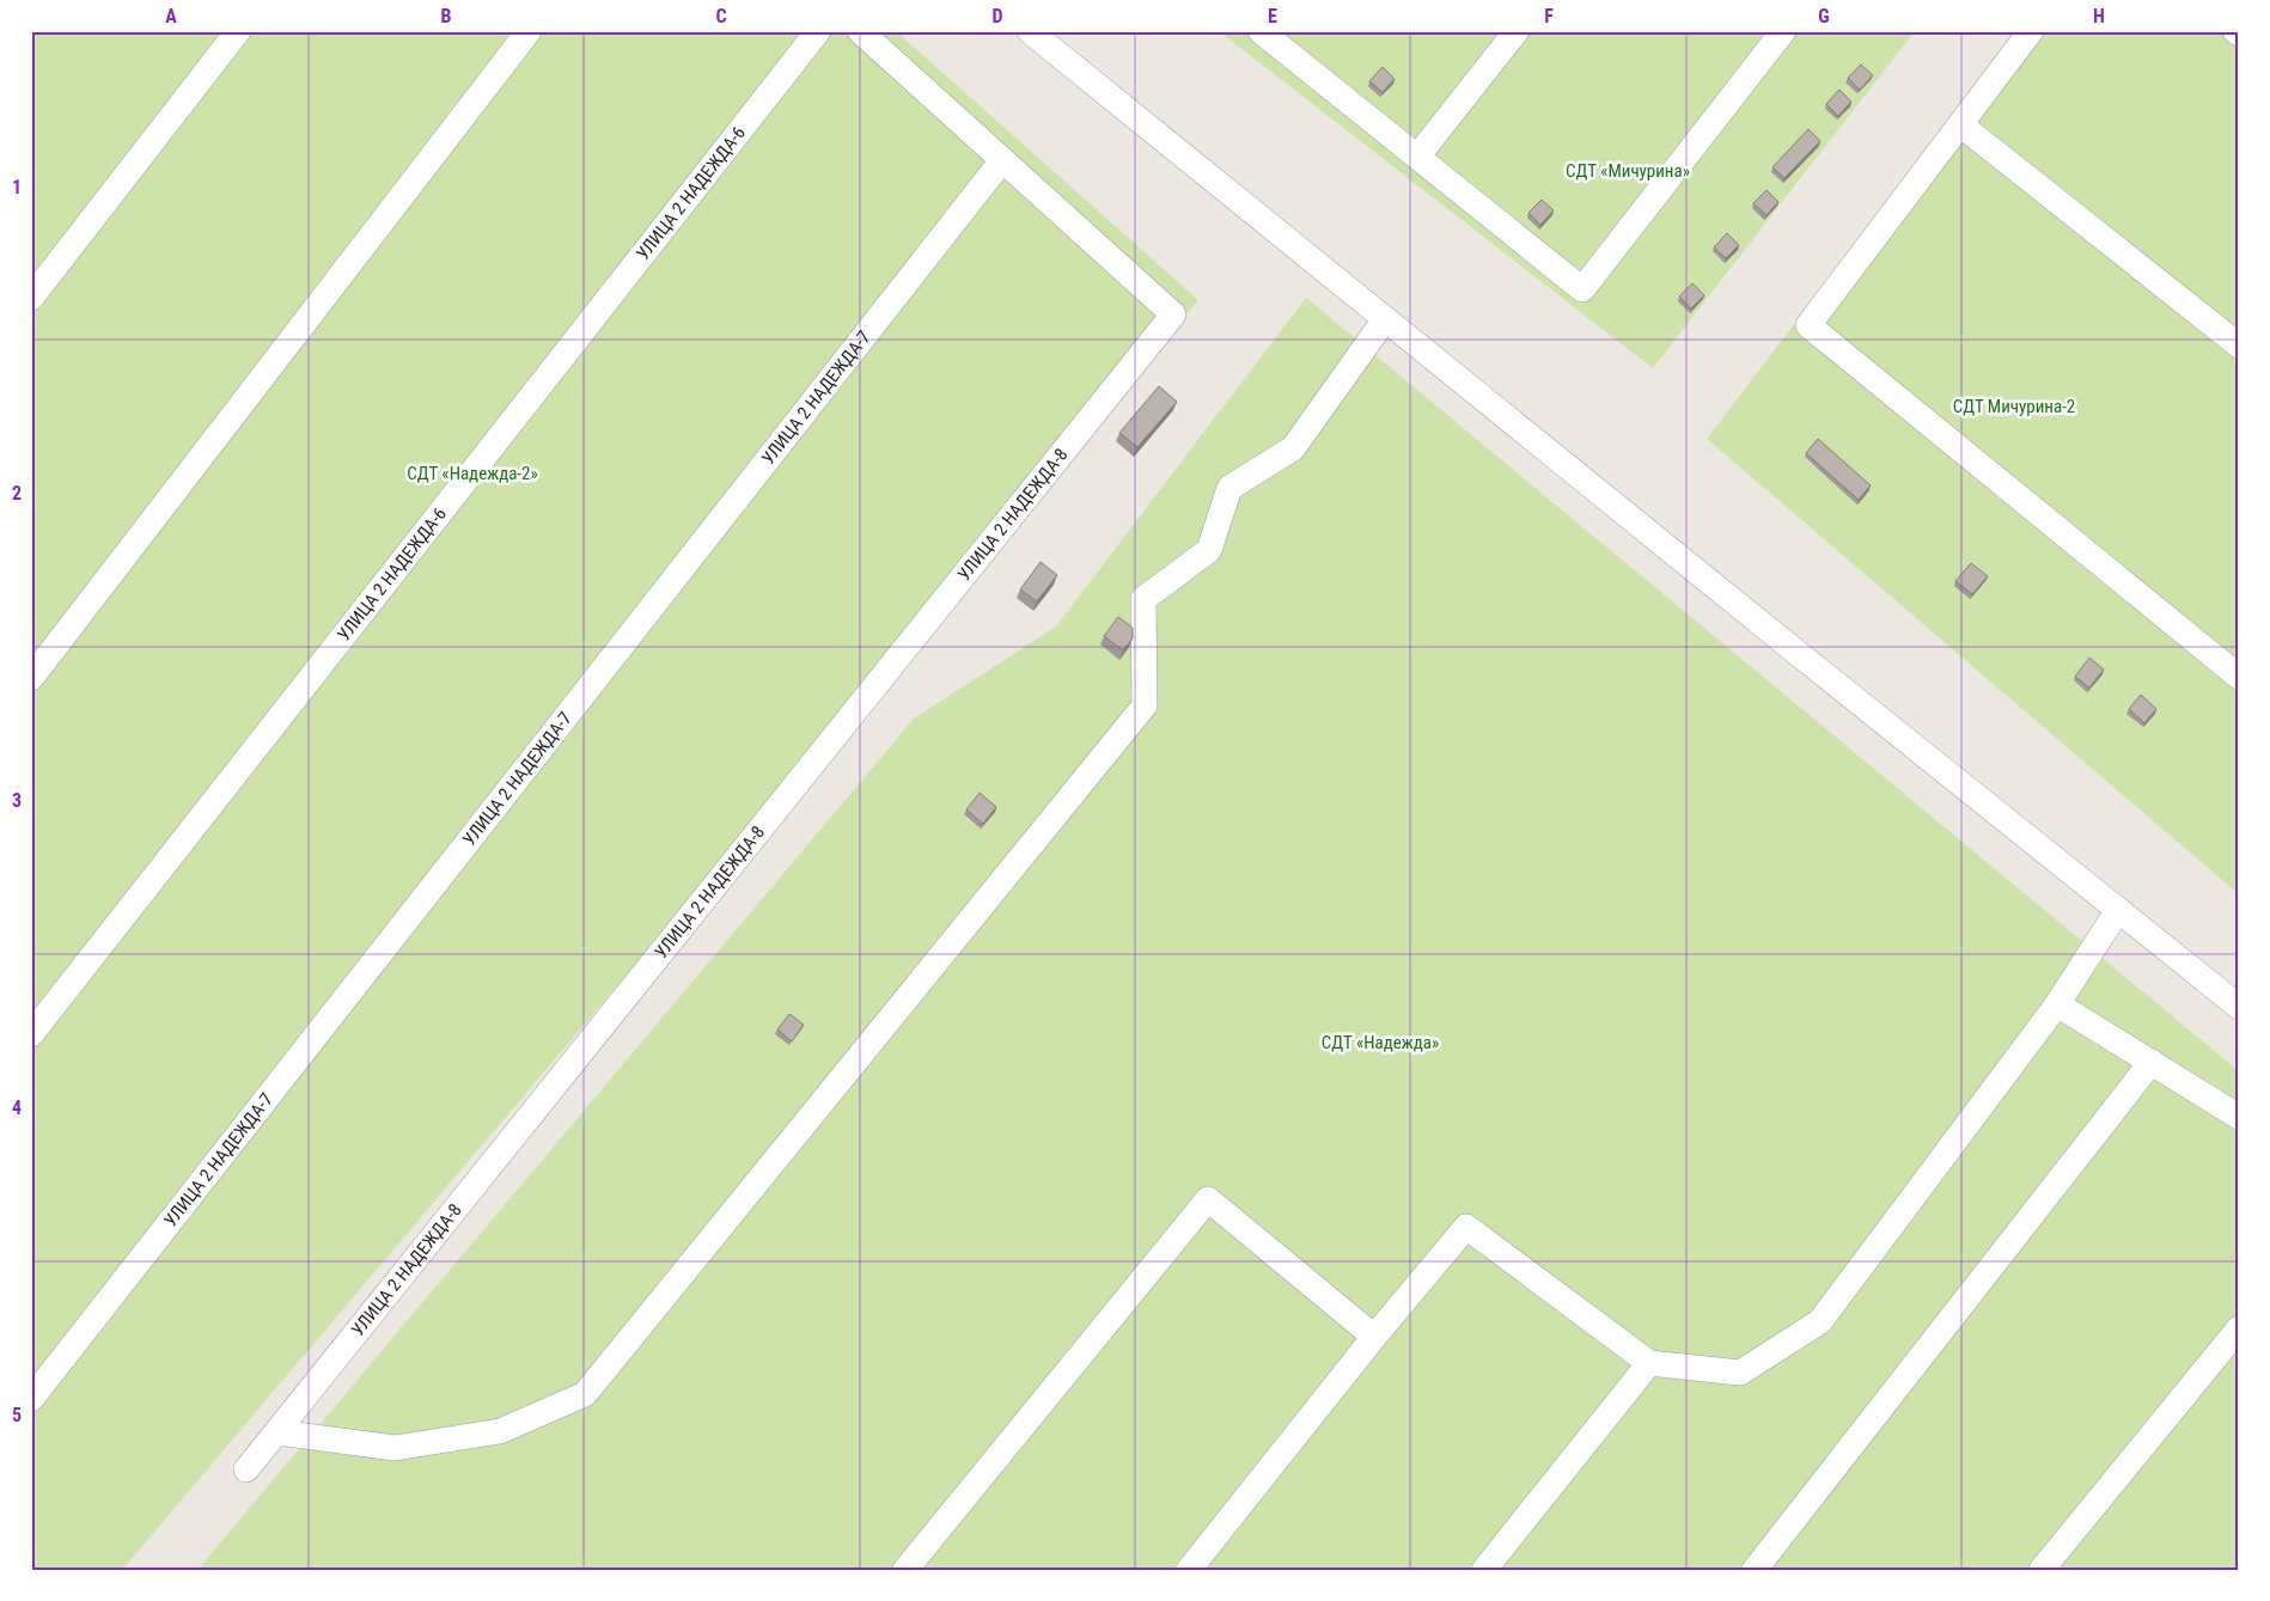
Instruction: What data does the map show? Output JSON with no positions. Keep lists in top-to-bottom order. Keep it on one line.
{"streets":{"street":["УЛИЦА 2 НАДЕЖДА-6","УЛИЦА 2 НАДЕЖДА-7","УЛИЦА 2 НАДЕЖДА-8"]},"crossings":[["УЛИЦА 2 НАДЕЖДА-7","УЛИЦА 2 НАДЕЖДА-8"]],"parks":["СДТ «Мичурина»","СДТ Мичурина-2","СДТ «Надежда-2»","СДТ «Надежда»"],"grid":{"columns":["A","B","C","D","E","F","G","H"],"rows":["1","2","3","4","5"]}}
